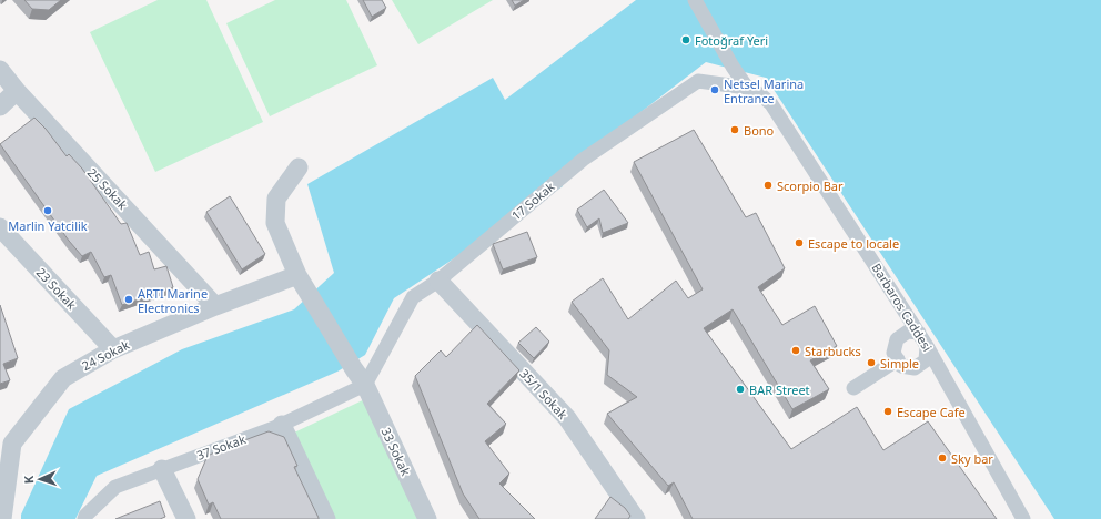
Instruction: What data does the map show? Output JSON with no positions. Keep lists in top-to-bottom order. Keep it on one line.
{"streets":{"street":["25 Sokak","17 Sokak","23 Sokak","Barbaros Caddesi","24 Sokak","35/1 Sokak","37 Sokak","33 Sokak"]},"crossings":[["25 Sokak","24 Sokak"],["17 Sokak","Barbaros Caddesi"],["17 Sokak","35/1 Sokak"],["17 Sokak","37 Sokak"],["17 Sokak","33 Sokak"],["23 Sokak","24 Sokak"],["24 Sokak","33 Sokak"],["37 Sokak","33 Sokak"]],"places":["Fotoğraf Yeri","Netsel Marina Entrance","Bono","Scorpio Bar","Marlin Yatcilik","Escape to locale","ARTI Marine Electronics","Starbucks","Simple","BAR Street","Escape Cafe","Sky bar"],"north":"left"}
